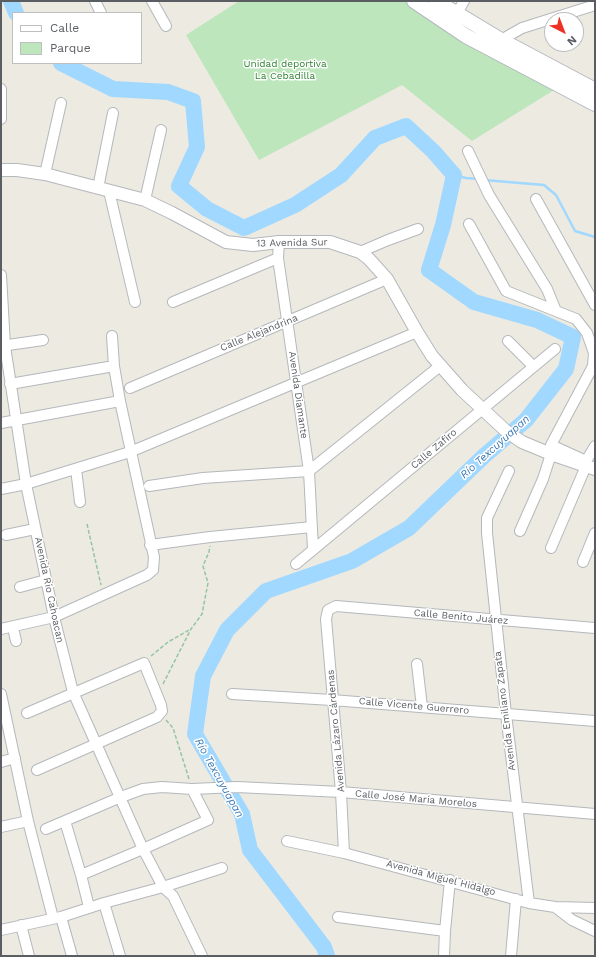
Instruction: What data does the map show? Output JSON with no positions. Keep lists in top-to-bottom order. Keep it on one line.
{"streets":{"street":["13 Avenida Sur","Calle Alejandrina","Avenida Diamante","Calle Zafiro","Avenida Río Cahoacan","Calle Benito Juárez","Calle Vicente Guerrero","Avenida Emiliano Zapata","Avenida Lázaro Cárdenas","Calle José María Morelos","Avenida Miguel Hidalgo"]},"crossings":[["13 Avenida Sur","Calle Alejandrina"],["13 Avenida Sur","Avenida Diamante"],["13 Avenida Sur","Calle Zafiro"],["Calle Alejandrina","Avenida Diamante"],["Avenida Diamante","Calle Zafiro"],["Avenida Río Cahoacan","Calle José María Morelos"],["Calle Benito Juárez","Avenida Emiliano Zapata"],["Calle Benito Juárez","Avenida Lázaro Cárdenas"],["Calle Vicente Guerrero","Avenida Emiliano Zapata"],["Calle Vicente Guerrero","Avenida Lázaro Cárdenas"],["Avenida Emiliano Zapata","Calle José María Morelos"],["Avenida Emiliano Zapata","Avenida Miguel Hidalgo"],["Avenida Lázaro Cárdenas","Calle José María Morelos"],["Avenida Lázaro Cárdenas","Avenida Miguel Hidalgo"]],"water":["Río Texcuyuapan"],"parks":["Unidad deportiva La Cebadilla"],"legend":["Calle","Parque"],"north":"bottom right"}
